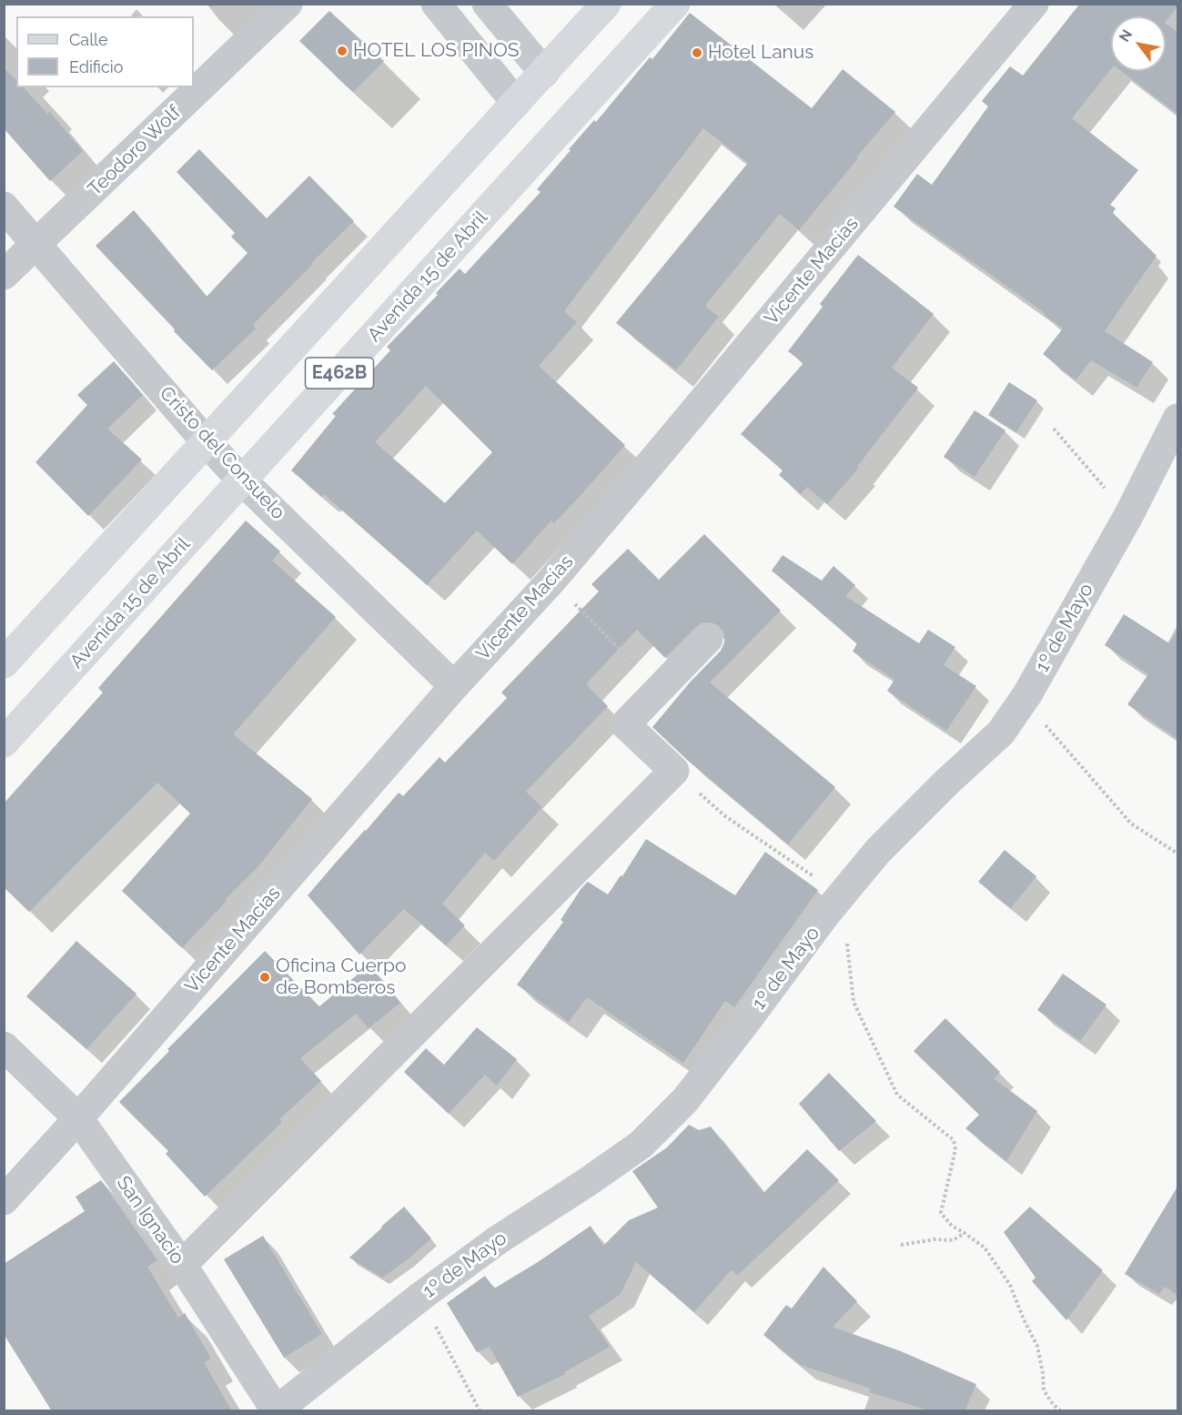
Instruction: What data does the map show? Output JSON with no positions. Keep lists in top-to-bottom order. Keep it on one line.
{"streets":{"main road":["Avenida 15 de Abril","E462B"],"street":["Teodoro Wolf","Vicente Macías","Cristo del Consuelo","1º de Mayo","San Ignacio"]},"crossings":[["Teodoro Wolf","Cristo del Consuelo"],["Vicente Macías","Cristo del Consuelo"],["Vicente Macías","San Ignacio"],["Avenida 15 de Abril","Cristo del Consuelo"],["E462B","Cristo del Consuelo"],["1º de Mayo","San Ignacio"]],"places":["HOTEL LOS PINOS","Hotel Lanus","Oficina Cuerpo de Bomberos"],"legend":["Calle","Edificio"],"north":"top left"}
